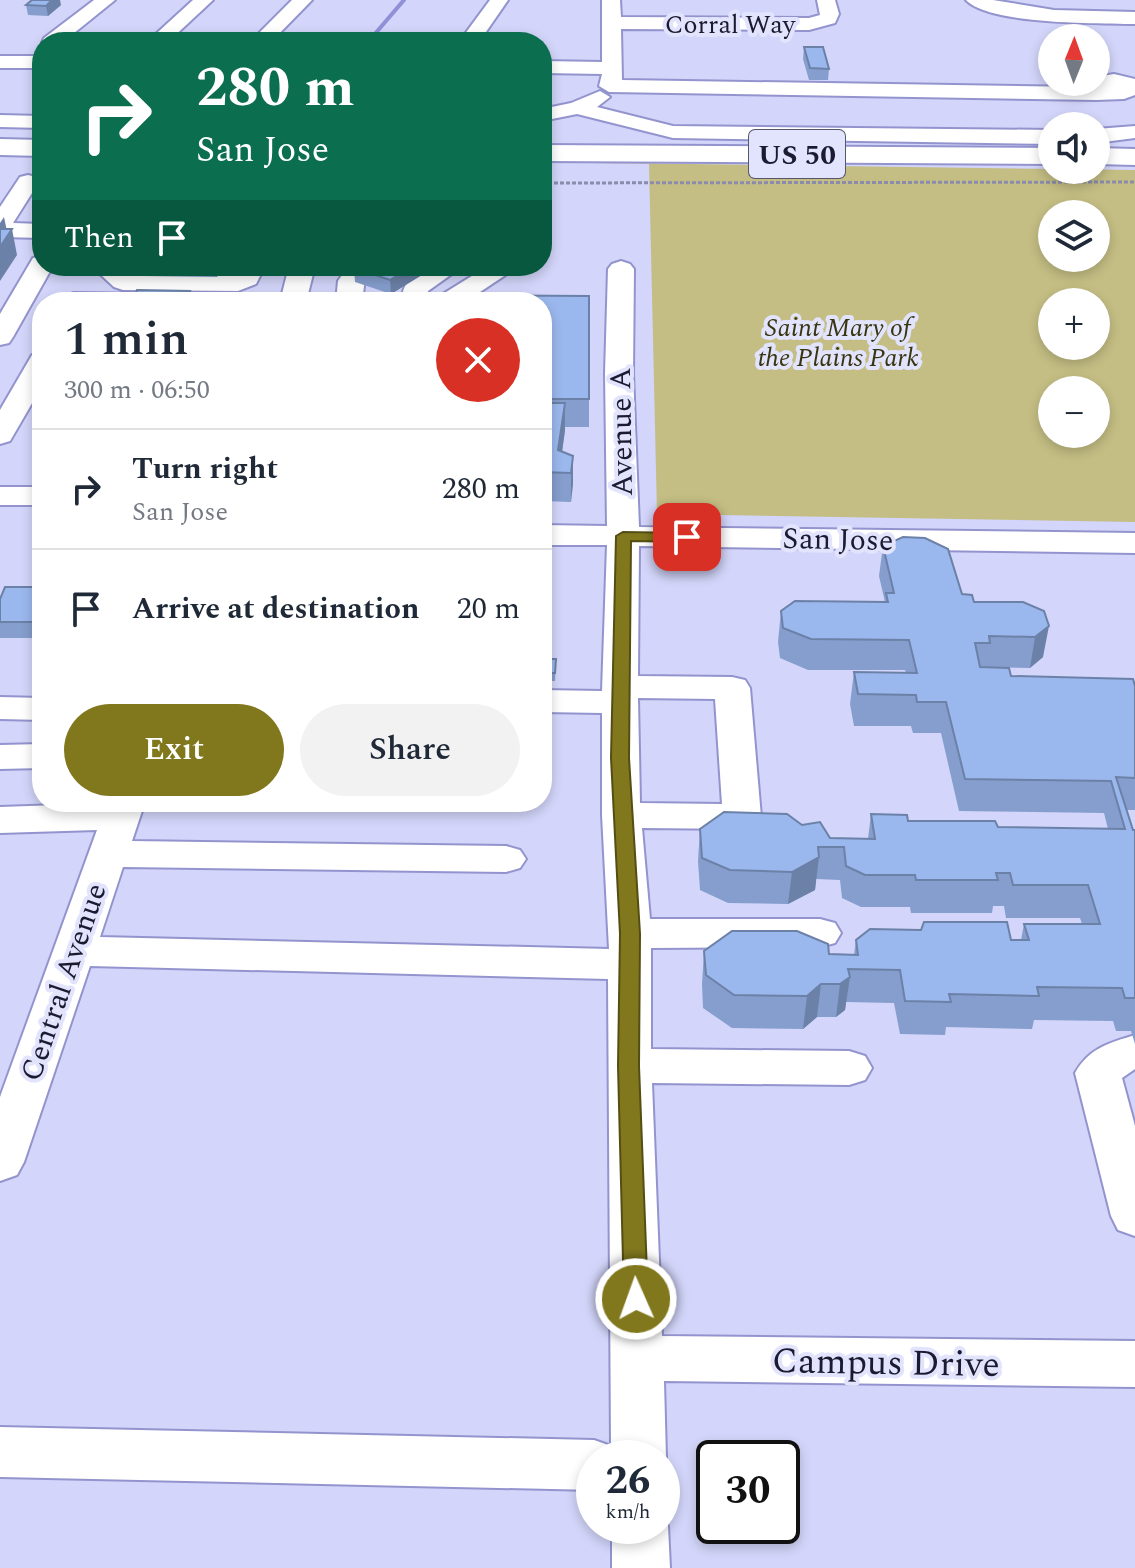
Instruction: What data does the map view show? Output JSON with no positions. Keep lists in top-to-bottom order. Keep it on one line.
{"streets":{"highway":["US 50"],"street":["Corral Way","Avenue A","San Jose","Central Avenue","Campus Drive"]},"crossings":[["Avenue A","San Jose"],["Avenue A","Campus Drive"]],"parks":["Saint Mary of the Plains Park"],"north":"top","page":{"map_buttons":["+","−"],"turn":["280 m","San Jose"],"then":"Then","heading":["1 min","300 m · 06:50"],"list":[{"name":"Turn right","note":"San Jose","value":"280 m"},{"name":"Arrive at destination","value":"20 m"}],"buttons":["Exit","Share"],"speed":"26 km/h","limit":"30"}}
